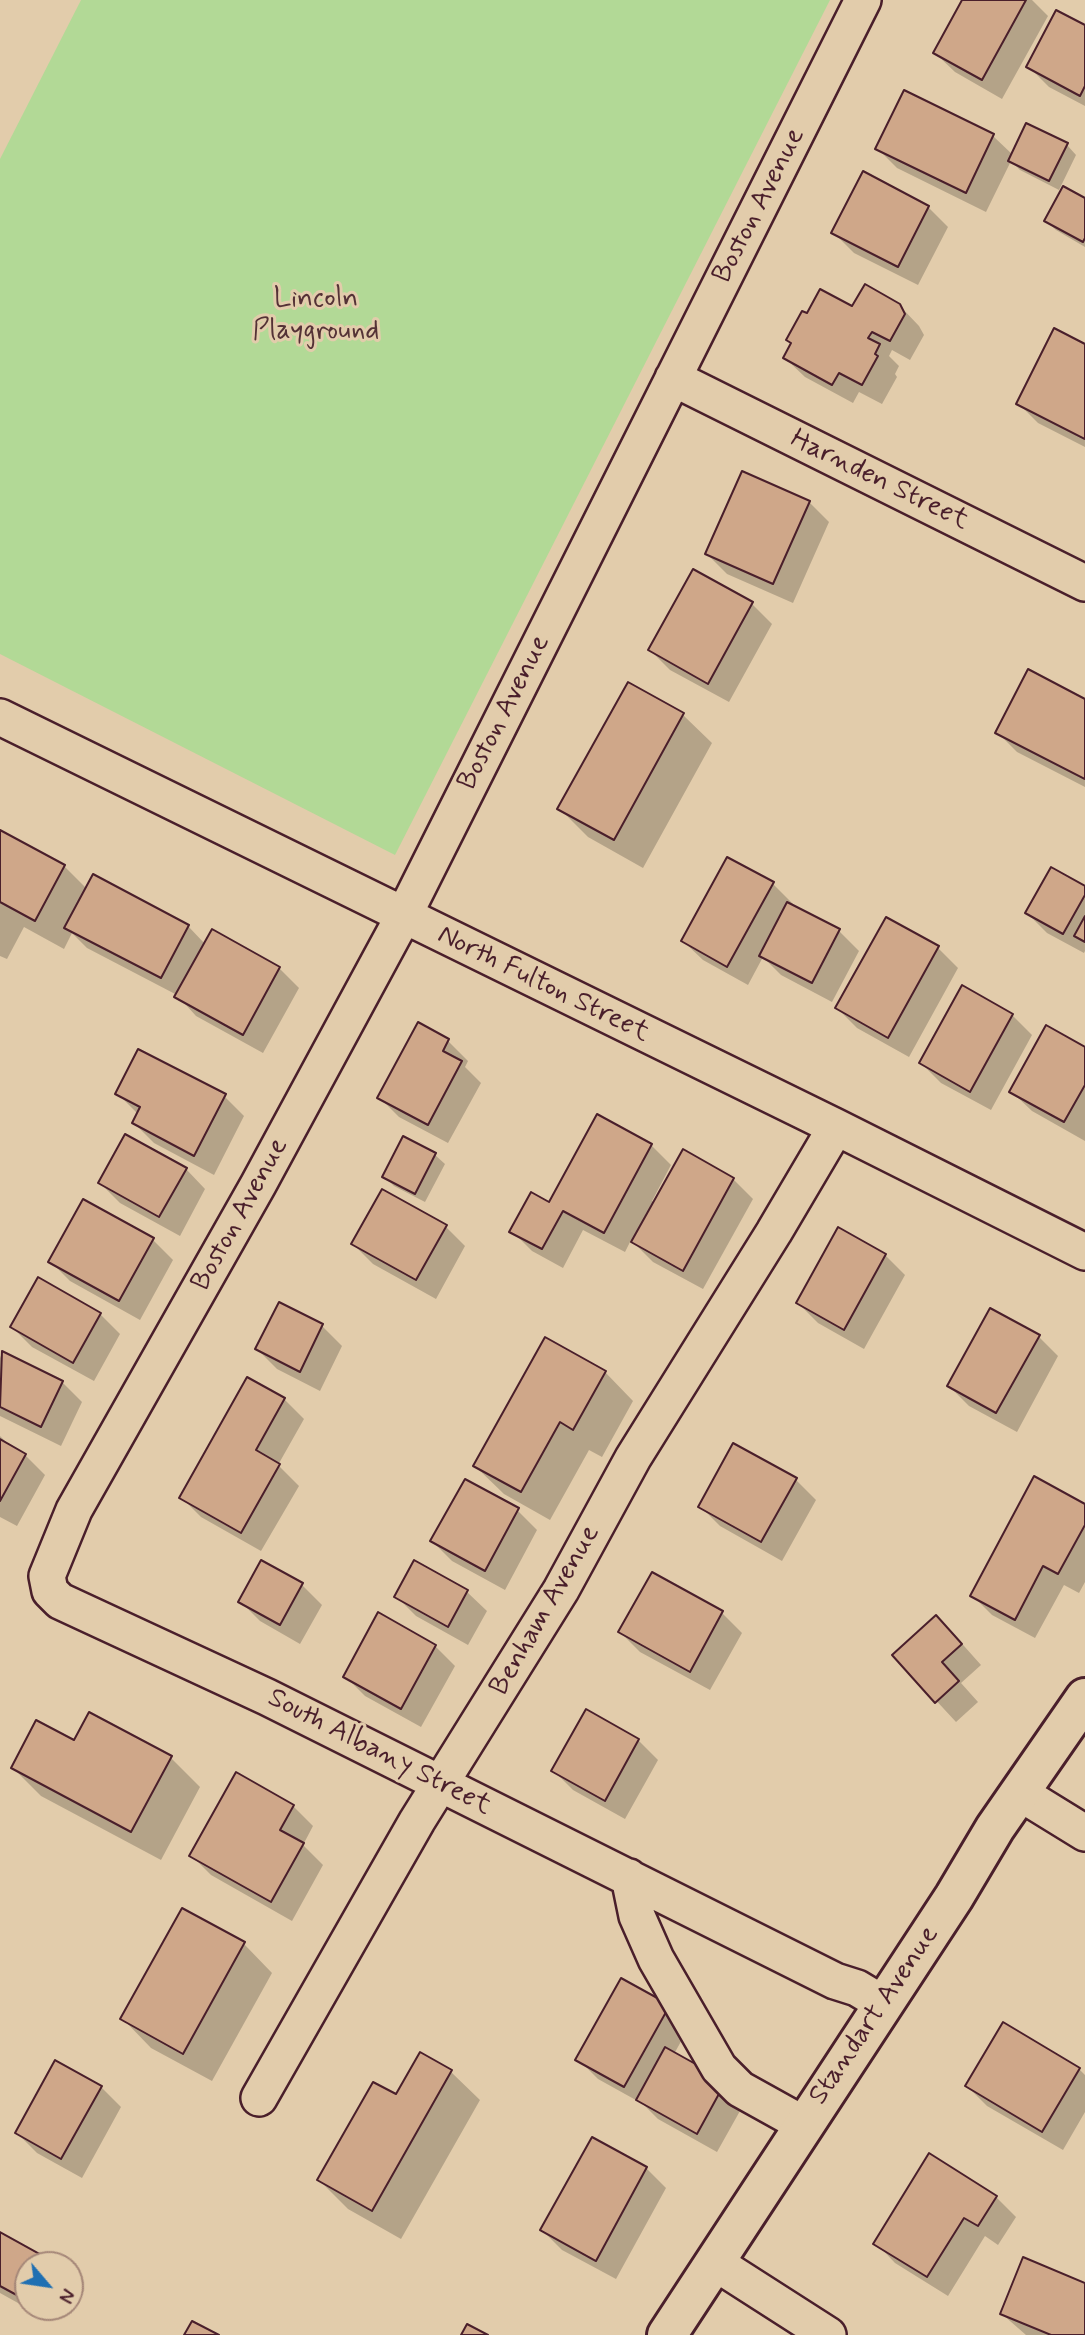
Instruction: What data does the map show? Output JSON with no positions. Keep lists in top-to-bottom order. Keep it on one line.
{"streets":{"street":["Boston Avenue","Harnden Street","North Fulton Street","Benham Avenue","South Albany Street","Standart Avenue"]},"crossings":[["Boston Avenue","Harnden Street"],["Boston Avenue","North Fulton Street"],["Boston Avenue","South Albany Street"],["North Fulton Street","Benham Avenue"],["Benham Avenue","South Albany Street"],["South Albany Street","Standart Avenue"]],"parks":["Lincoln Playground"],"north":"bottom right"}
